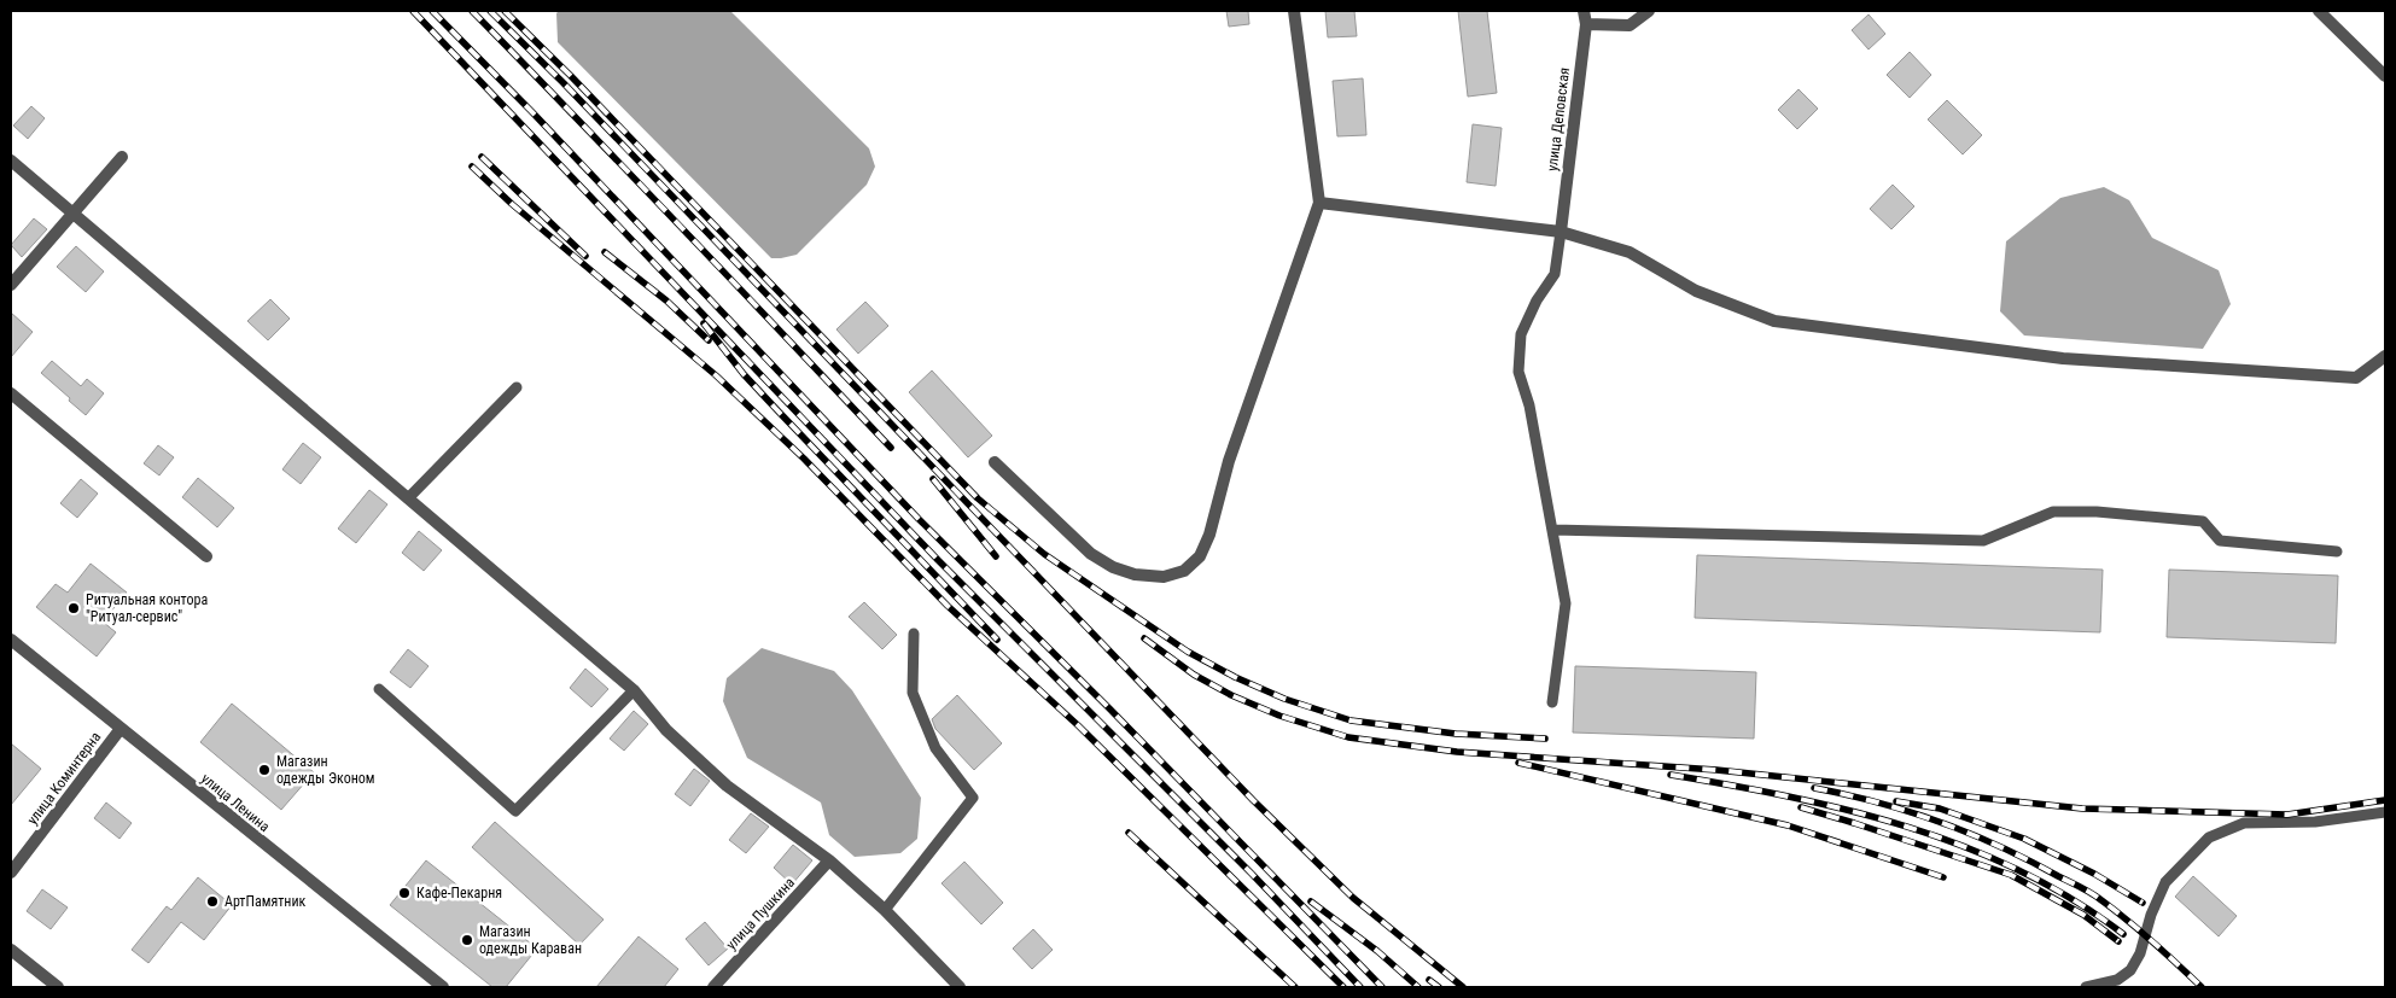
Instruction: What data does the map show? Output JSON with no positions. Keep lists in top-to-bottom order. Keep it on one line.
{"streets":{"street":["улица Деповская","улица Коминтерна","улица Ленина","улица Пушкина"]},"crossings":[["улица Коминтерна","улица Ленина"]],"places":["Ритуальная контора \"Ритуал-сервис\"","Магазин одежды Эконом","Кафе-Пекарня","АртПамятник","Магазин одежды Караван"]}
